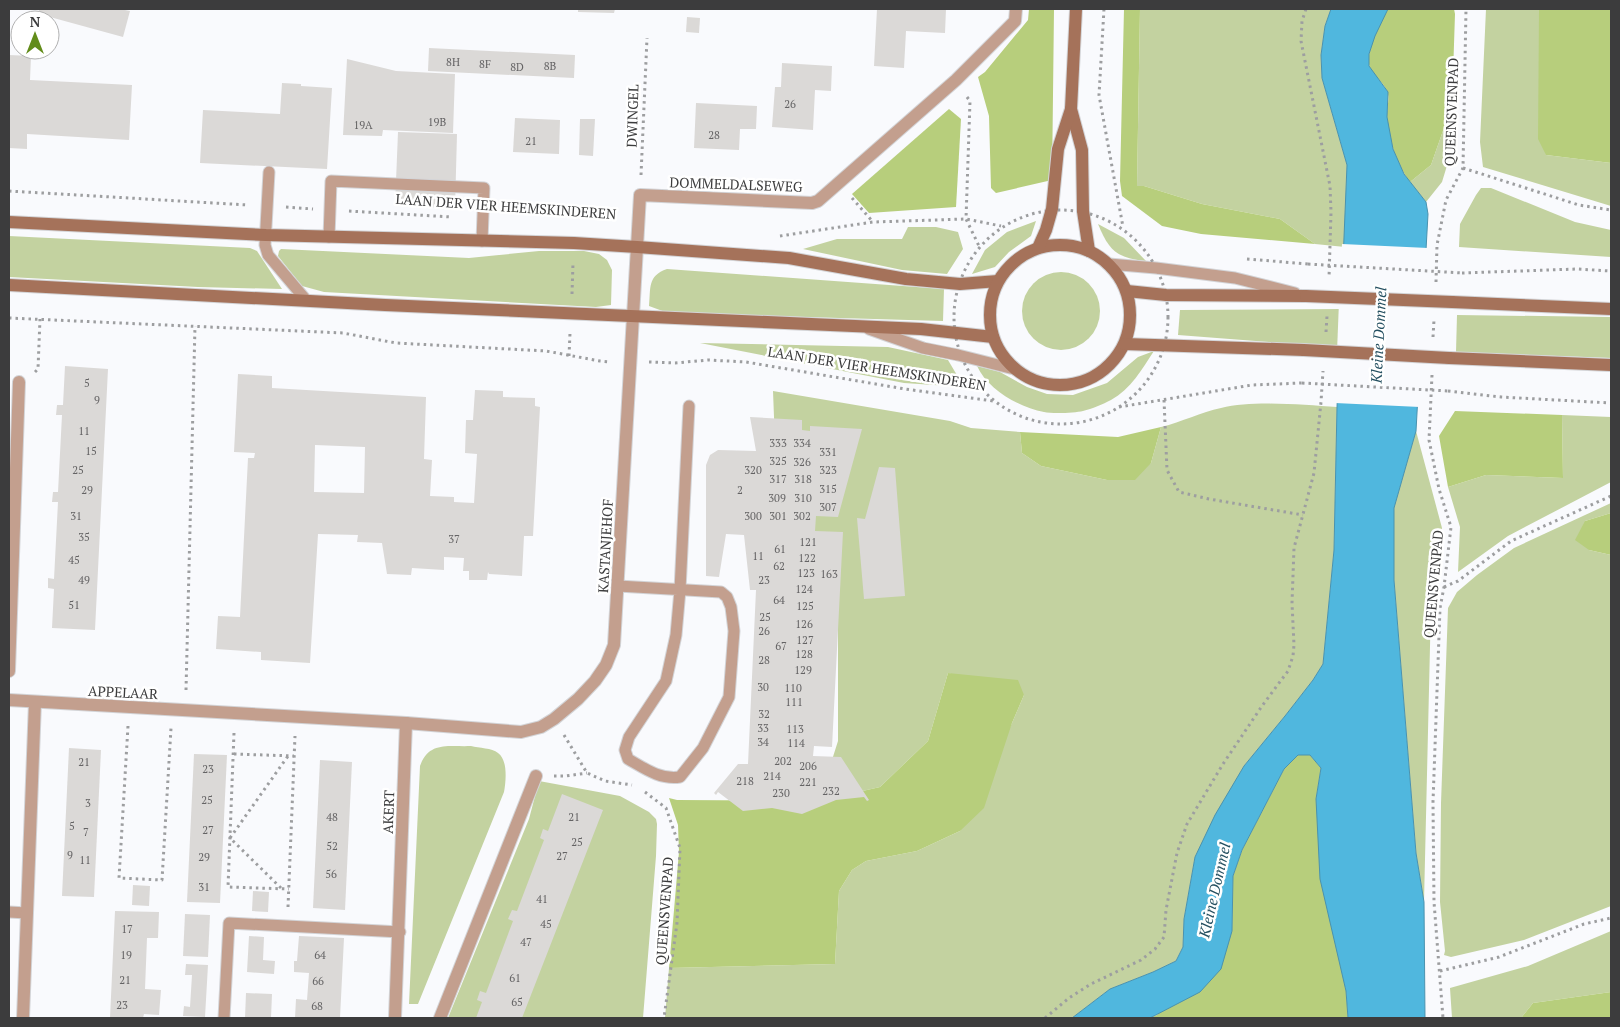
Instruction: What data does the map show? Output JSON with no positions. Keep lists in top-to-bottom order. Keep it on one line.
{"streets":{"main road":["LAAN DER VIER HEEMSKINDEREN"],"street":["DOMMELDALSEWEG","KASTANJEHOF","APPELAAR","AKERT"],"path":["QUEENSVENPAD","DWINGEL"]},"crossings":[["DWINGEL","DOMMELDALSEWEG"],["LAAN DER VIER HEEMSKINDEREN","KASTANJEHOF"],["KASTANJEHOF","APPELAAR"],["KASTANJEHOF","AKERT"],["APPELAAR","AKERT"]],"water":["Kleine Dommel"],"house_numbers":["8H","8F","8B","8D","26","19B","19A","28","21","5","9","11","333","334","15","331","325","326","25","320","323","317","318","315","29","2","309","310","307","31","300","301","302","35","37","121","61","11","122","45","62","123","163","49","23","124","64","51","125","25","126","26","127","67","128","28","129","30","110","111","32","33","113","34","114","202","21","206","23","214","218","221","232","230","25","3","48","21","5","27","7","25","52","9","27","29","11","56","31","41","45","17","47","19","64","61","21","66","65","23","68"],"north":"top"}
